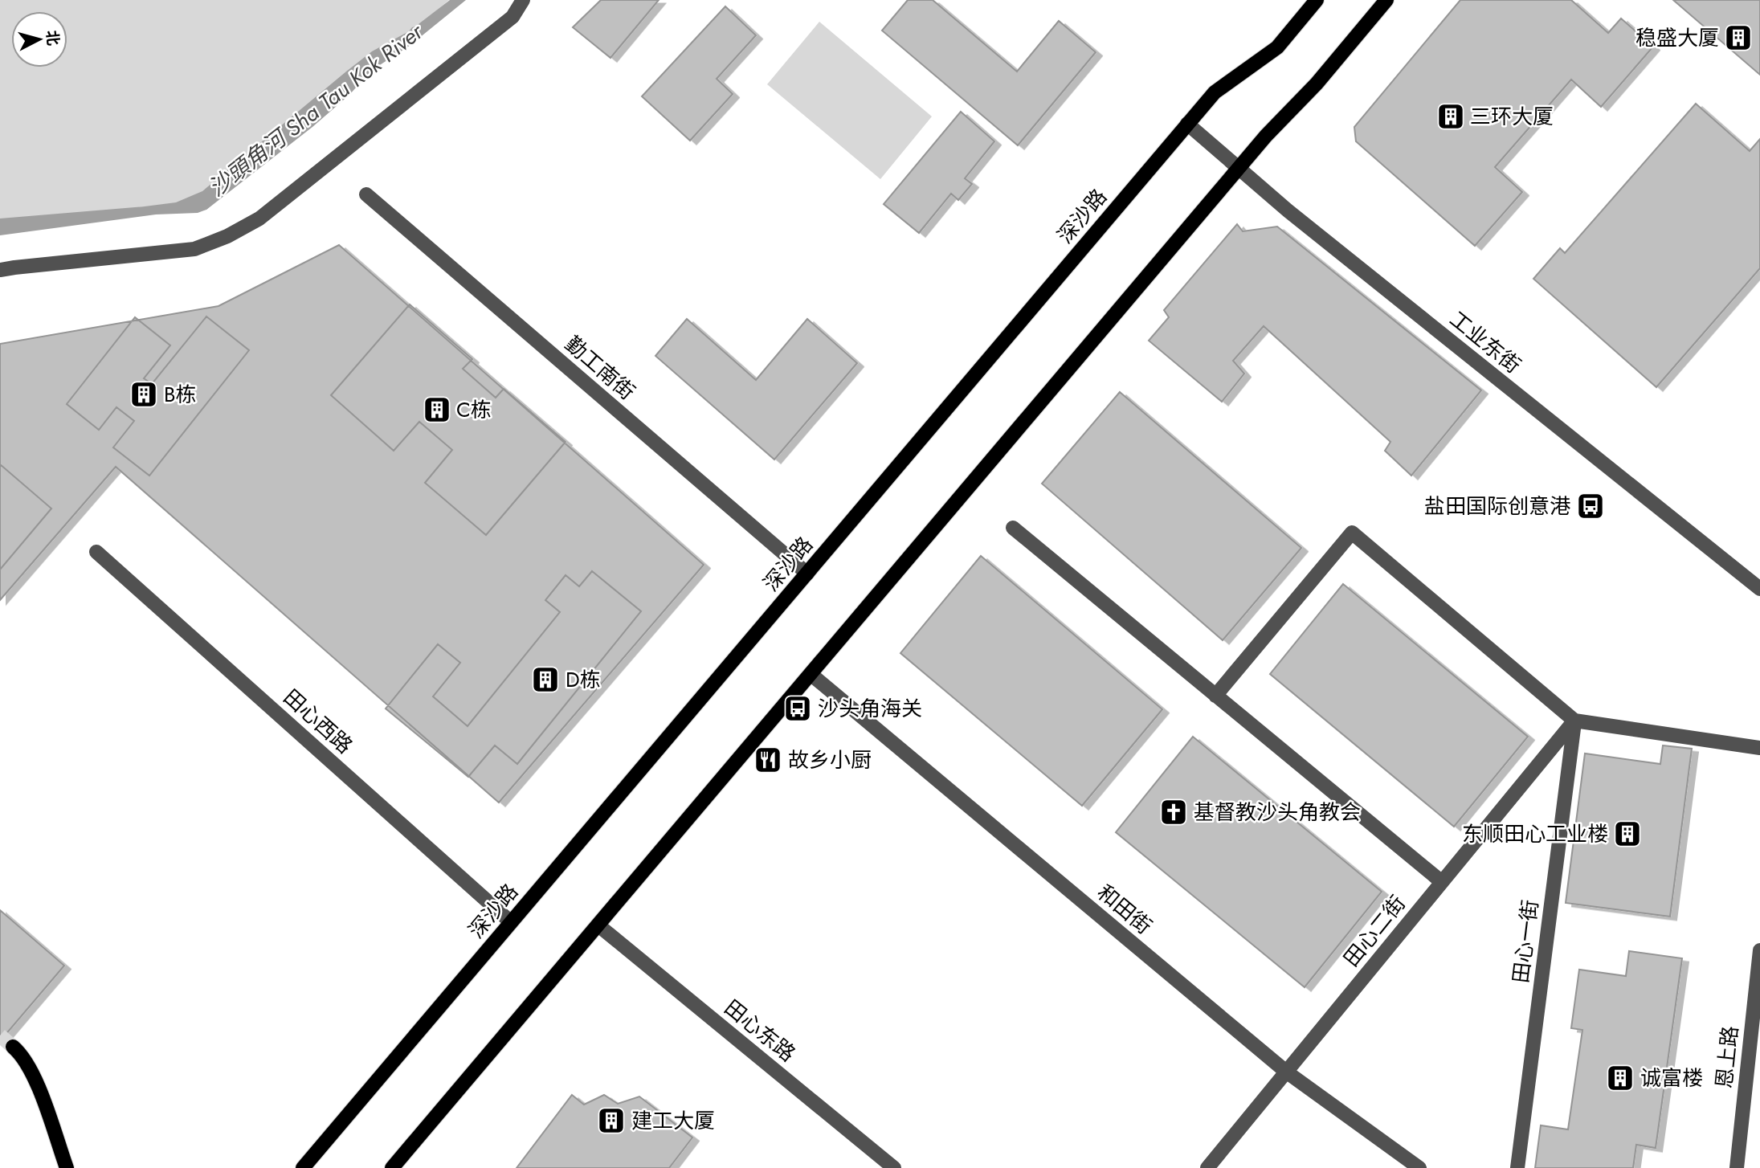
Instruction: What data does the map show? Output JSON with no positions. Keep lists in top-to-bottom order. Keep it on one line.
{"streets":{"main road":["深沙路"],"street":["工业东街","勤工南街","田心西路","和田街","田心二街","田心一街","田心东路","恩上路"]},"crossings":[["深沙路","工业东街"],["深沙路","勤工南街"],["深沙路","田心西路"],["和田街","田心二街"],["田心二街","田心一街"]],"water":["沙頭角河 Sha Tau Kok River"],"places":{"building":["稳盛大厦","三环大厦","B栋","C栋","D栋","东顺田心工业楼","诚富楼","建工大厦"],"bus stop":["盐田国际创意港","沙头角海关"],"restaurant":["故乡小厨"],"church":["基督教沙头角教会"]},"north":"right"}
